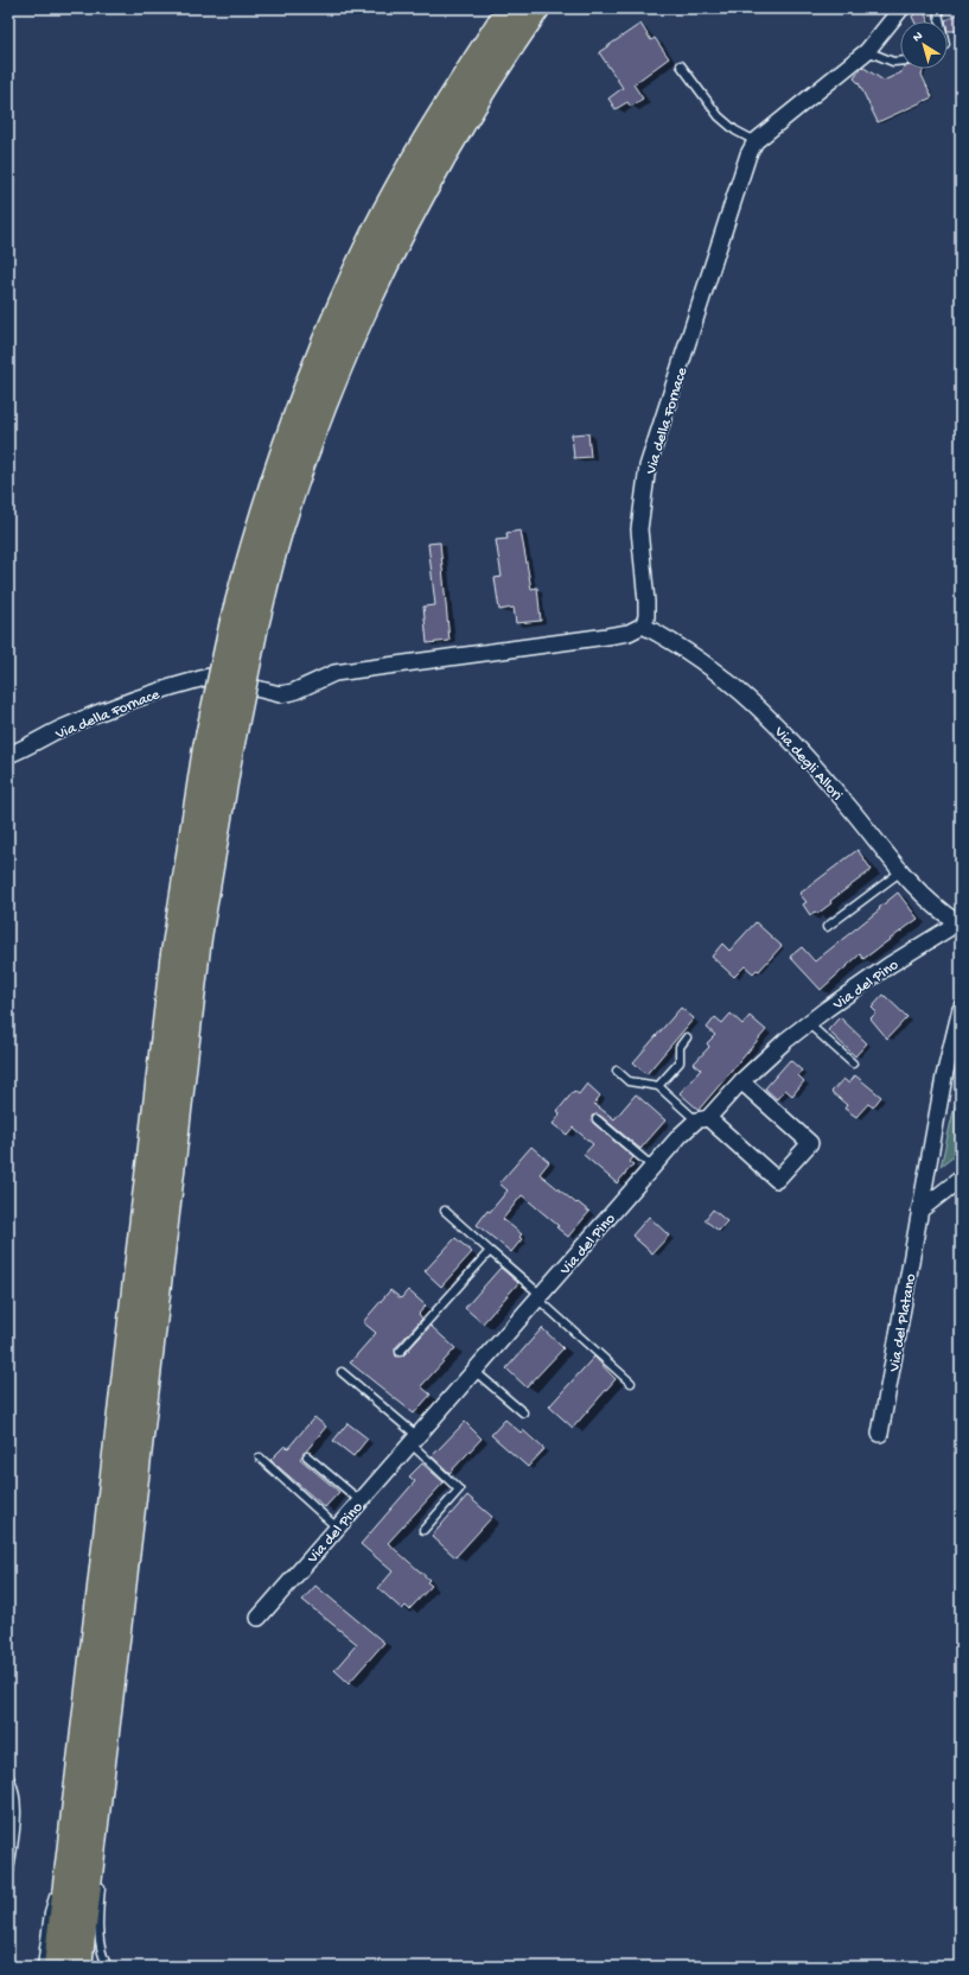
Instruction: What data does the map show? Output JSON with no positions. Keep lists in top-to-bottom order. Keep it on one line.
{"streets":{"street":["Via della Fornace","Via degli Allori","Via del Pino","Via del Platano"]},"crossings":[["Via della Fornace","Via degli Allori"],["Via degli Allori","Via del Pino"]],"north":"top left"}
